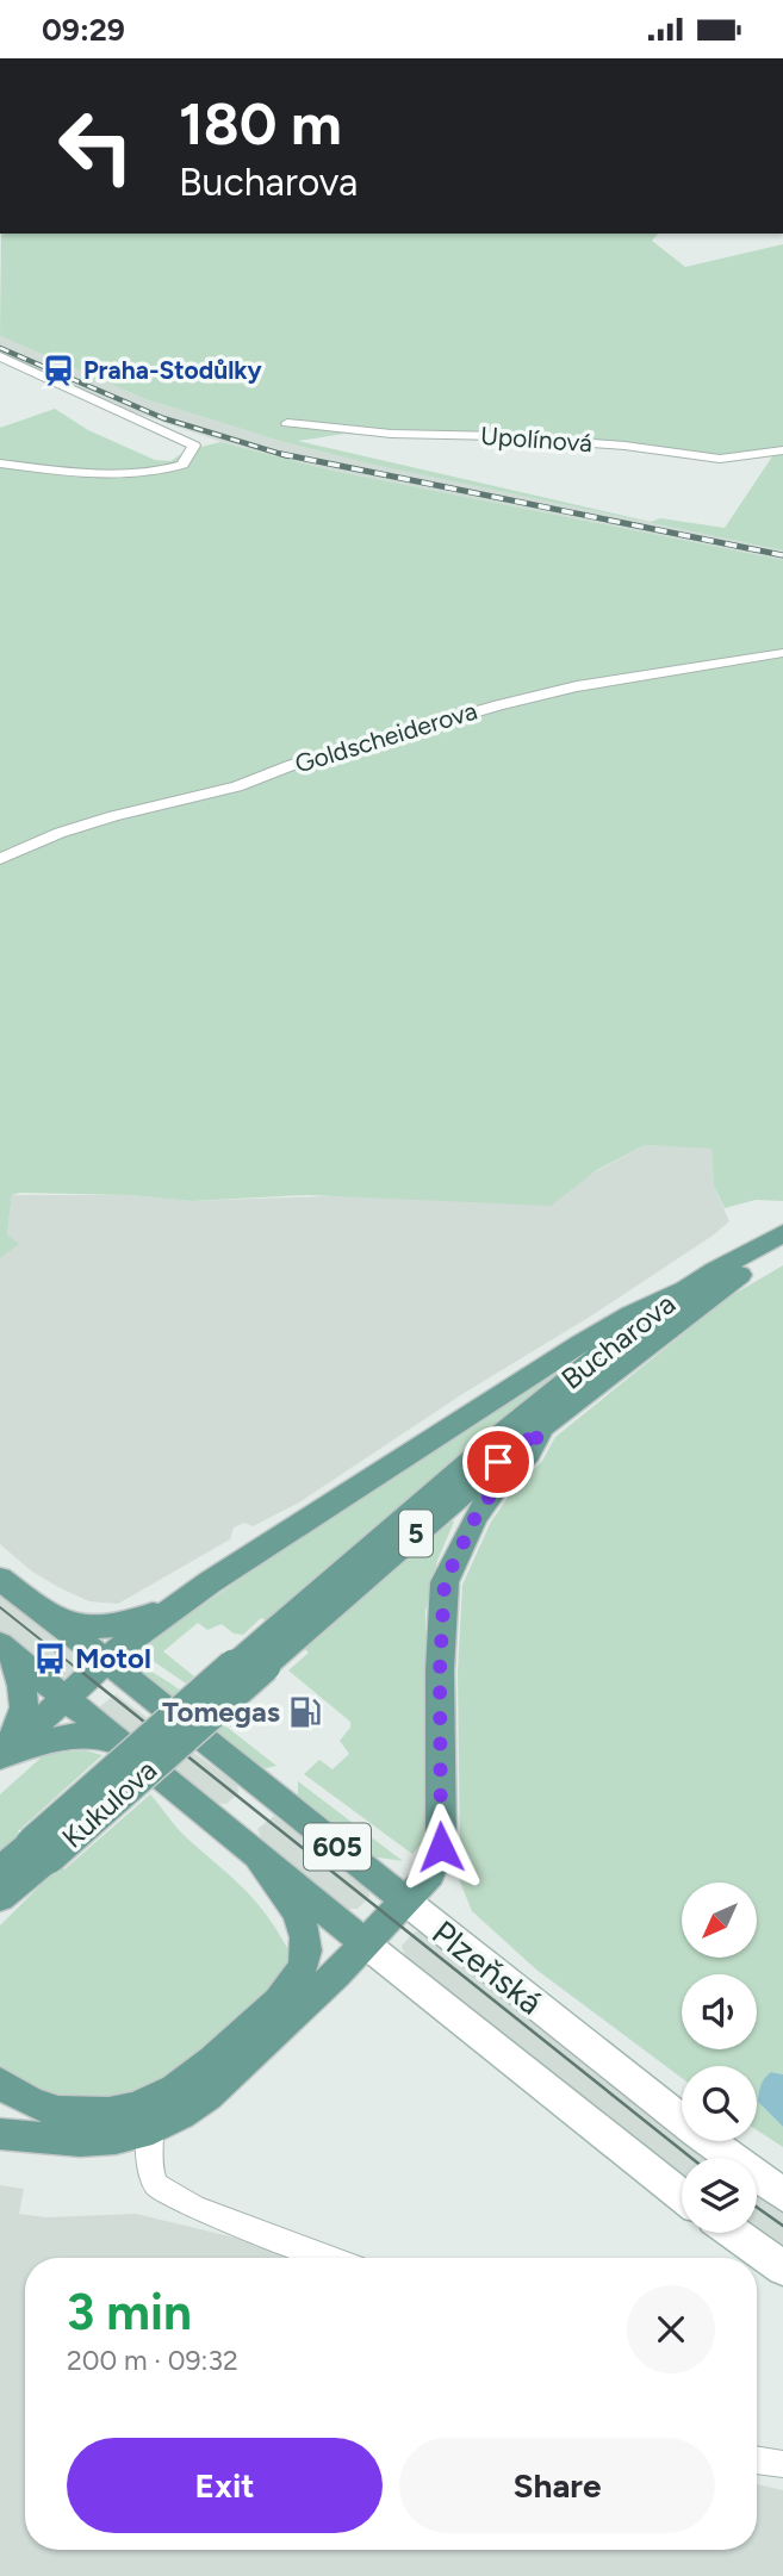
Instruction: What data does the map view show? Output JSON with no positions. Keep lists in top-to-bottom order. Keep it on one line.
{"streets":{"main road":["Bucharova","5","Kukulova","605","Plzeňská"],"street":["Upolínová","Goldscheiderova"]},"crossings":[["Bucharova","Kukulova"]],"places":{"station":["Praha-Stodůlky"],"bus stop":["Motol"],"fuel station":["Tomegas"]},"north":"bottom left","page":{"status":"09:29","turn":["180 m","Bucharova"],"heading":["3 min","200 m · 09:32"],"buttons":["Exit","Share"]}}
